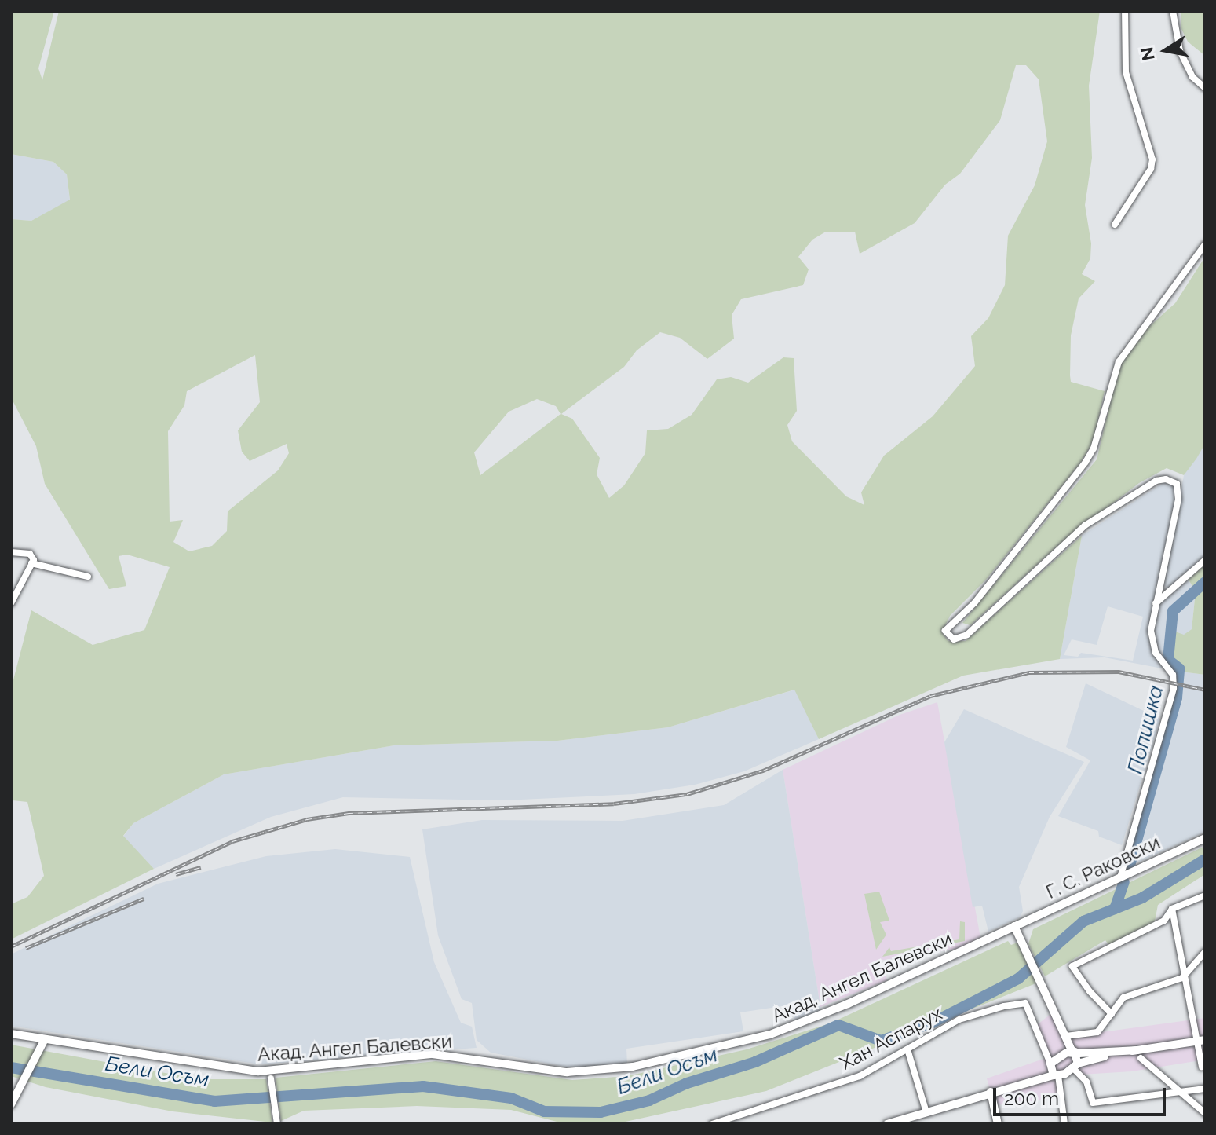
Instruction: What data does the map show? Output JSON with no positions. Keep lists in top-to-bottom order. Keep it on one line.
{"streets":{"street":["Г. С. Раковски","Акад. Ангел Балевски","Хан Аспарух"]},"crossings":[["Г. С. Раковски","Акад. Ангел Балевски"]],"water":["Попишка","Бели Осъм"],"scale_bar":"200 m","north":"left"}
